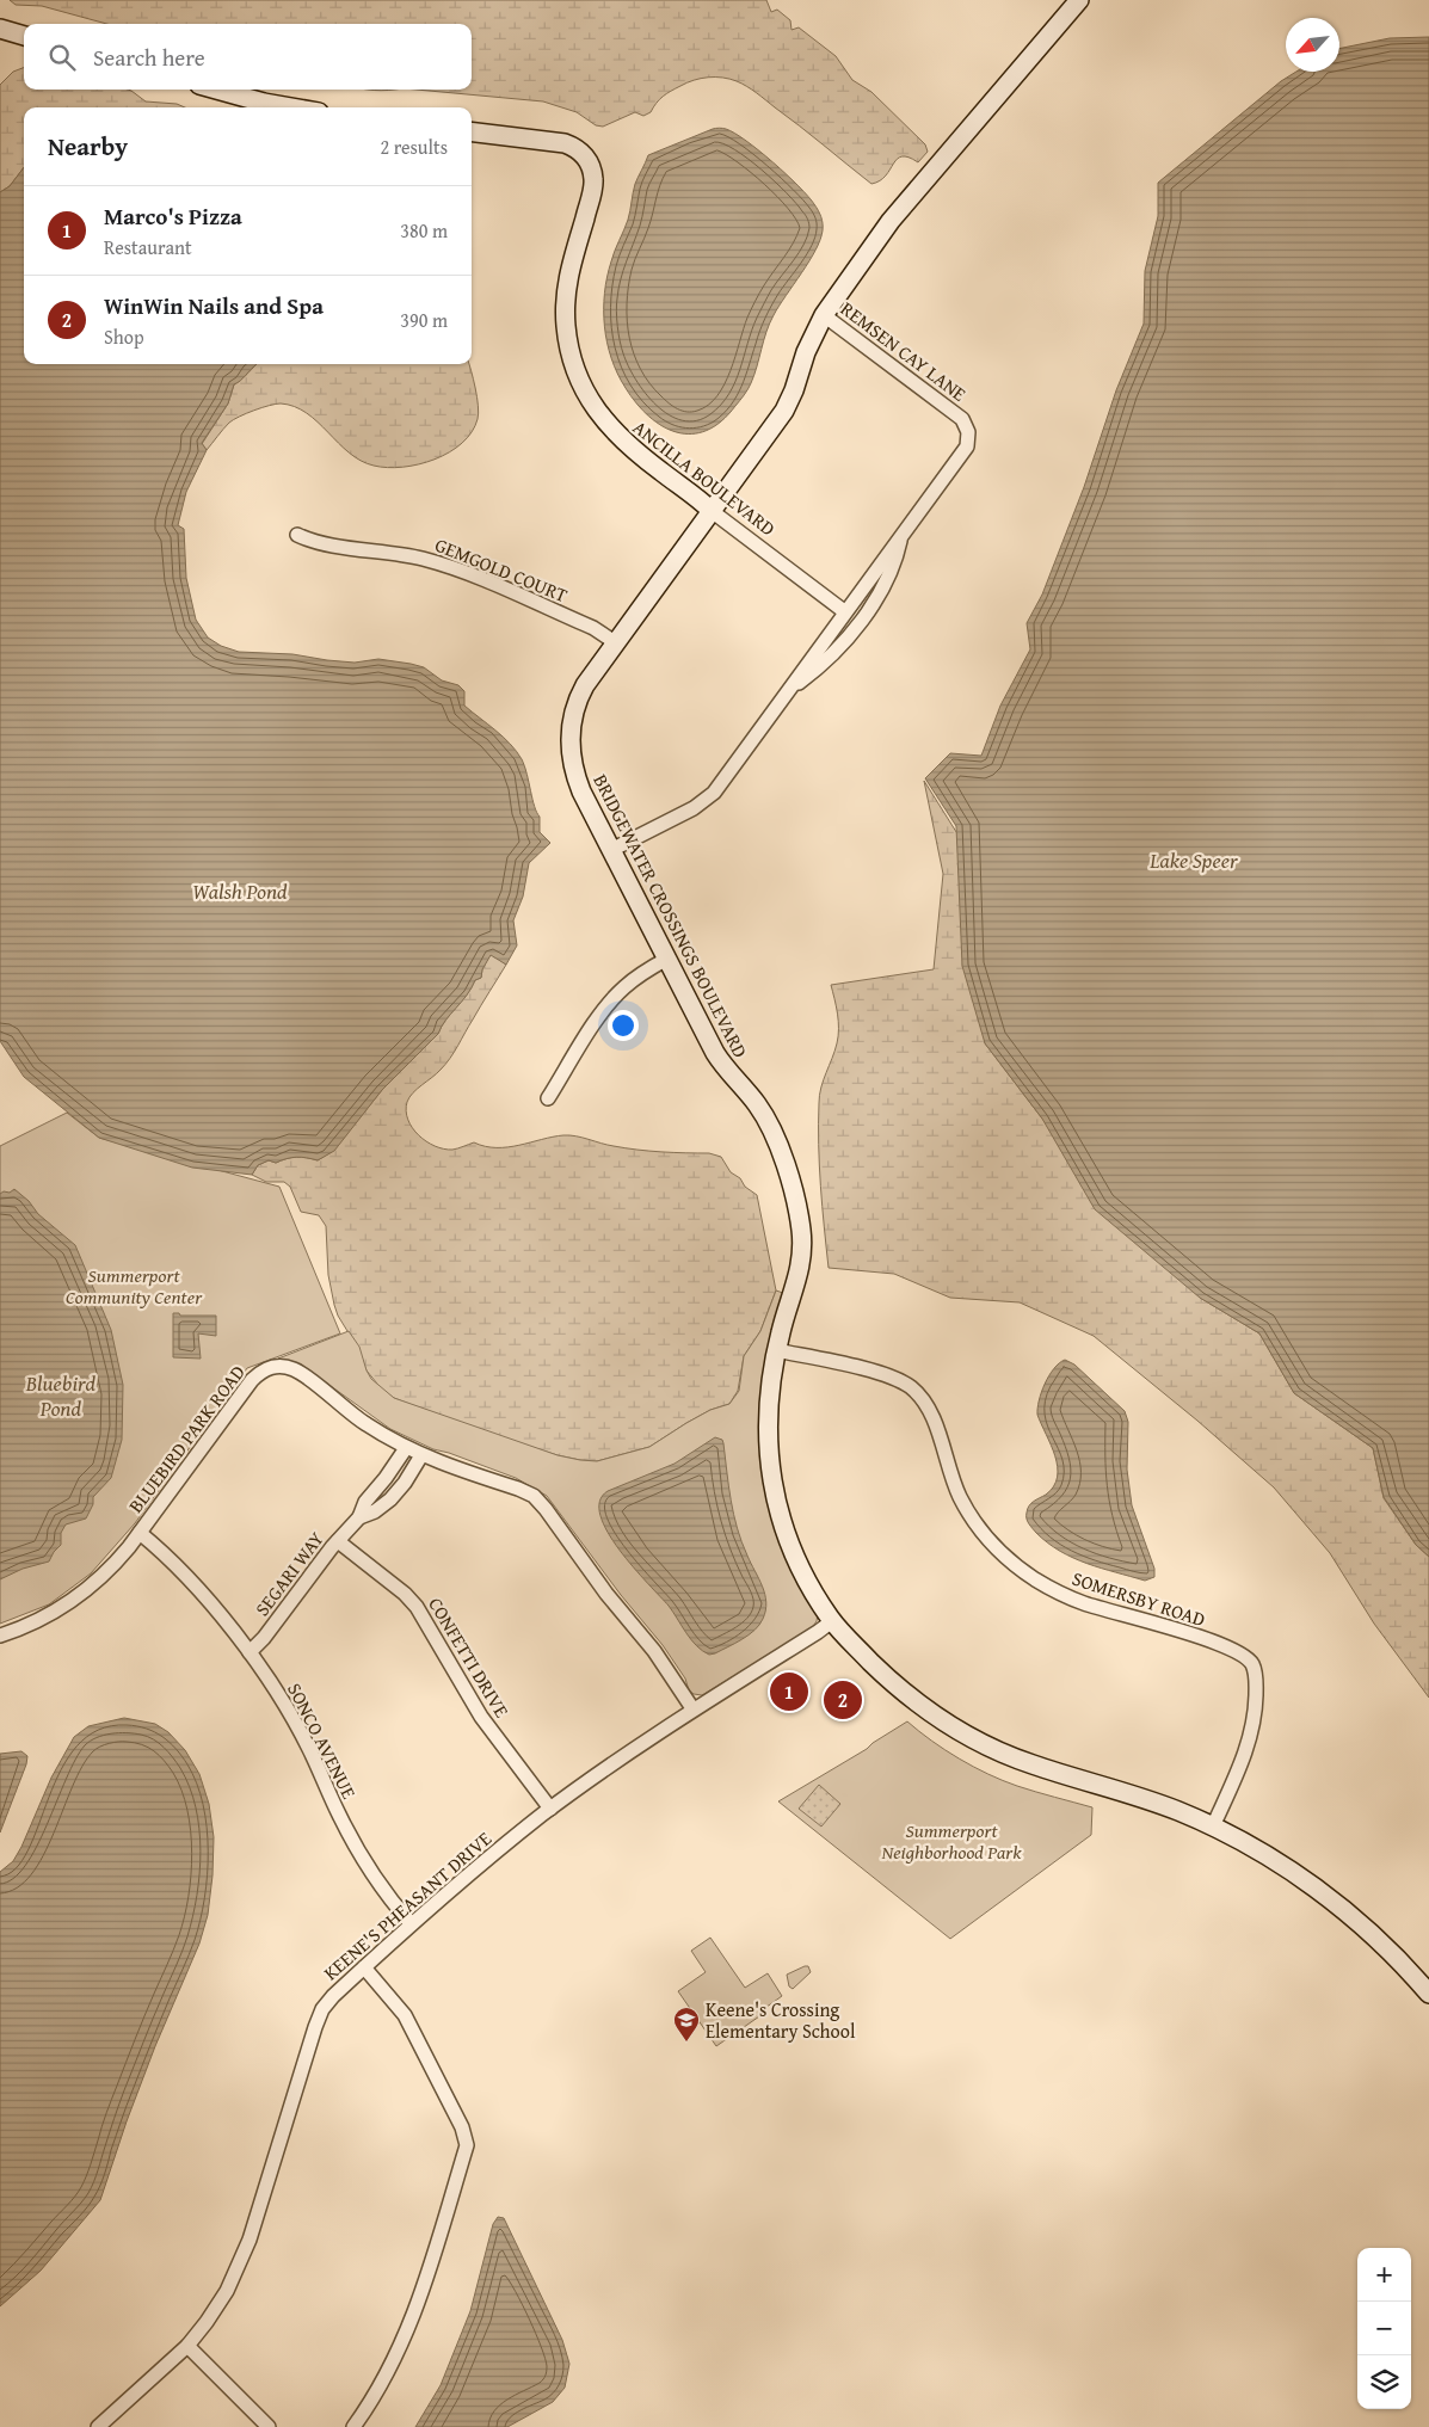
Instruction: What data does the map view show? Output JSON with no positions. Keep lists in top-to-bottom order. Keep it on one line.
{"streets":{"street":["REMSEN CAY LANE","ANCILLA BOULEVARD","GEMGOLD COURT","BRIDGEWATER CROSSINGS BOULEVARD","BLUEBIRD PARK ROAD","SEGARI WAY","SOMERSBY ROAD","CONFETTI DRIVE","SONCO AVENUE","KEENE'S PHEASANT DRIVE"]},"crossings":[["REMSEN CAY LANE","ANCILLA BOULEVARD"],["REMSEN CAY LANE","BRIDGEWATER CROSSINGS BOULEVARD"],["ANCILLA BOULEVARD","BRIDGEWATER CROSSINGS BOULEVARD"],["GEMGOLD COURT","BRIDGEWATER CROSSINGS BOULEVARD"],["BRIDGEWATER CROSSINGS BOULEVARD","SOMERSBY ROAD"],["BRIDGEWATER CROSSINGS BOULEVARD","KEENE'S PHEASANT DRIVE"],["BLUEBIRD PARK ROAD","SEGARI WAY"],["BLUEBIRD PARK ROAD","SONCO AVENUE"],["BLUEBIRD PARK ROAD","KEENE'S PHEASANT DRIVE"],["SEGARI WAY","CONFETTI DRIVE"],["SEGARI WAY","SONCO AVENUE"],["CONFETTI DRIVE","KEENE'S PHEASANT DRIVE"],["SONCO AVENUE","KEENE'S PHEASANT DRIVE"]],"water":["Lake Speer","Walsh Pond","Bluebird Pond"],"parks":["Summerport Community Center","Summerport Neighborhood Park"],"places":{"school or university":["Keene's Crossing Elementary School"]},"north":"bottom left","page":{"search":"Search here","heading":["Nearby","2 results"],"list":[{"mark":"1","name":"Marco's Pizza","note":"Restaurant","value":"380 m"},{"mark":"2","name":"WinWin Nails and Spa","note":"Shop","value":"390 m"}],"pins":["1","2"],"map_buttons":["+","−"]}}
